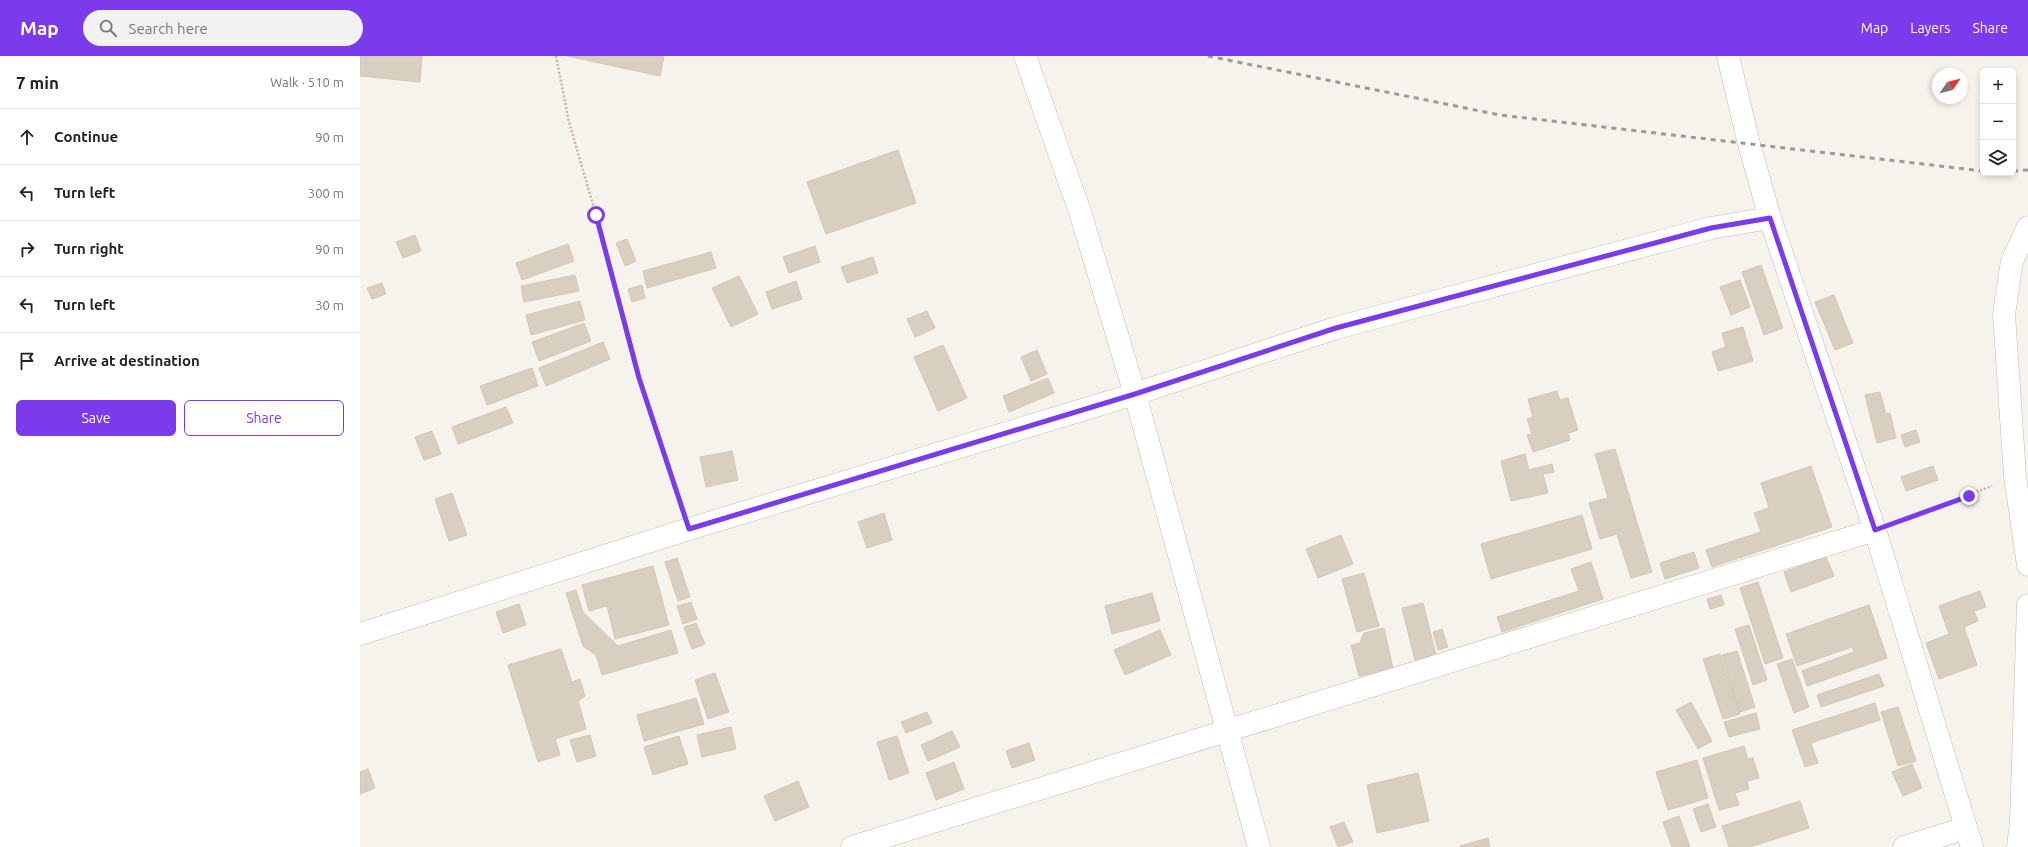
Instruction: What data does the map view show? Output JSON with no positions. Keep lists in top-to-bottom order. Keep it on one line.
{"north":"top right","page":{"header":"Map","search":"Search here","nav":["Map","Layers","Share"],"heading":["7 min","Walk · 510 m"],"map_buttons":["+","−"],"list":[["Continue","90 m"],["Turn left","300 m"],["Turn right","90 m"],["Turn left","30 m"],"Arrive at destination"],"buttons":["Save","Share"]}}
